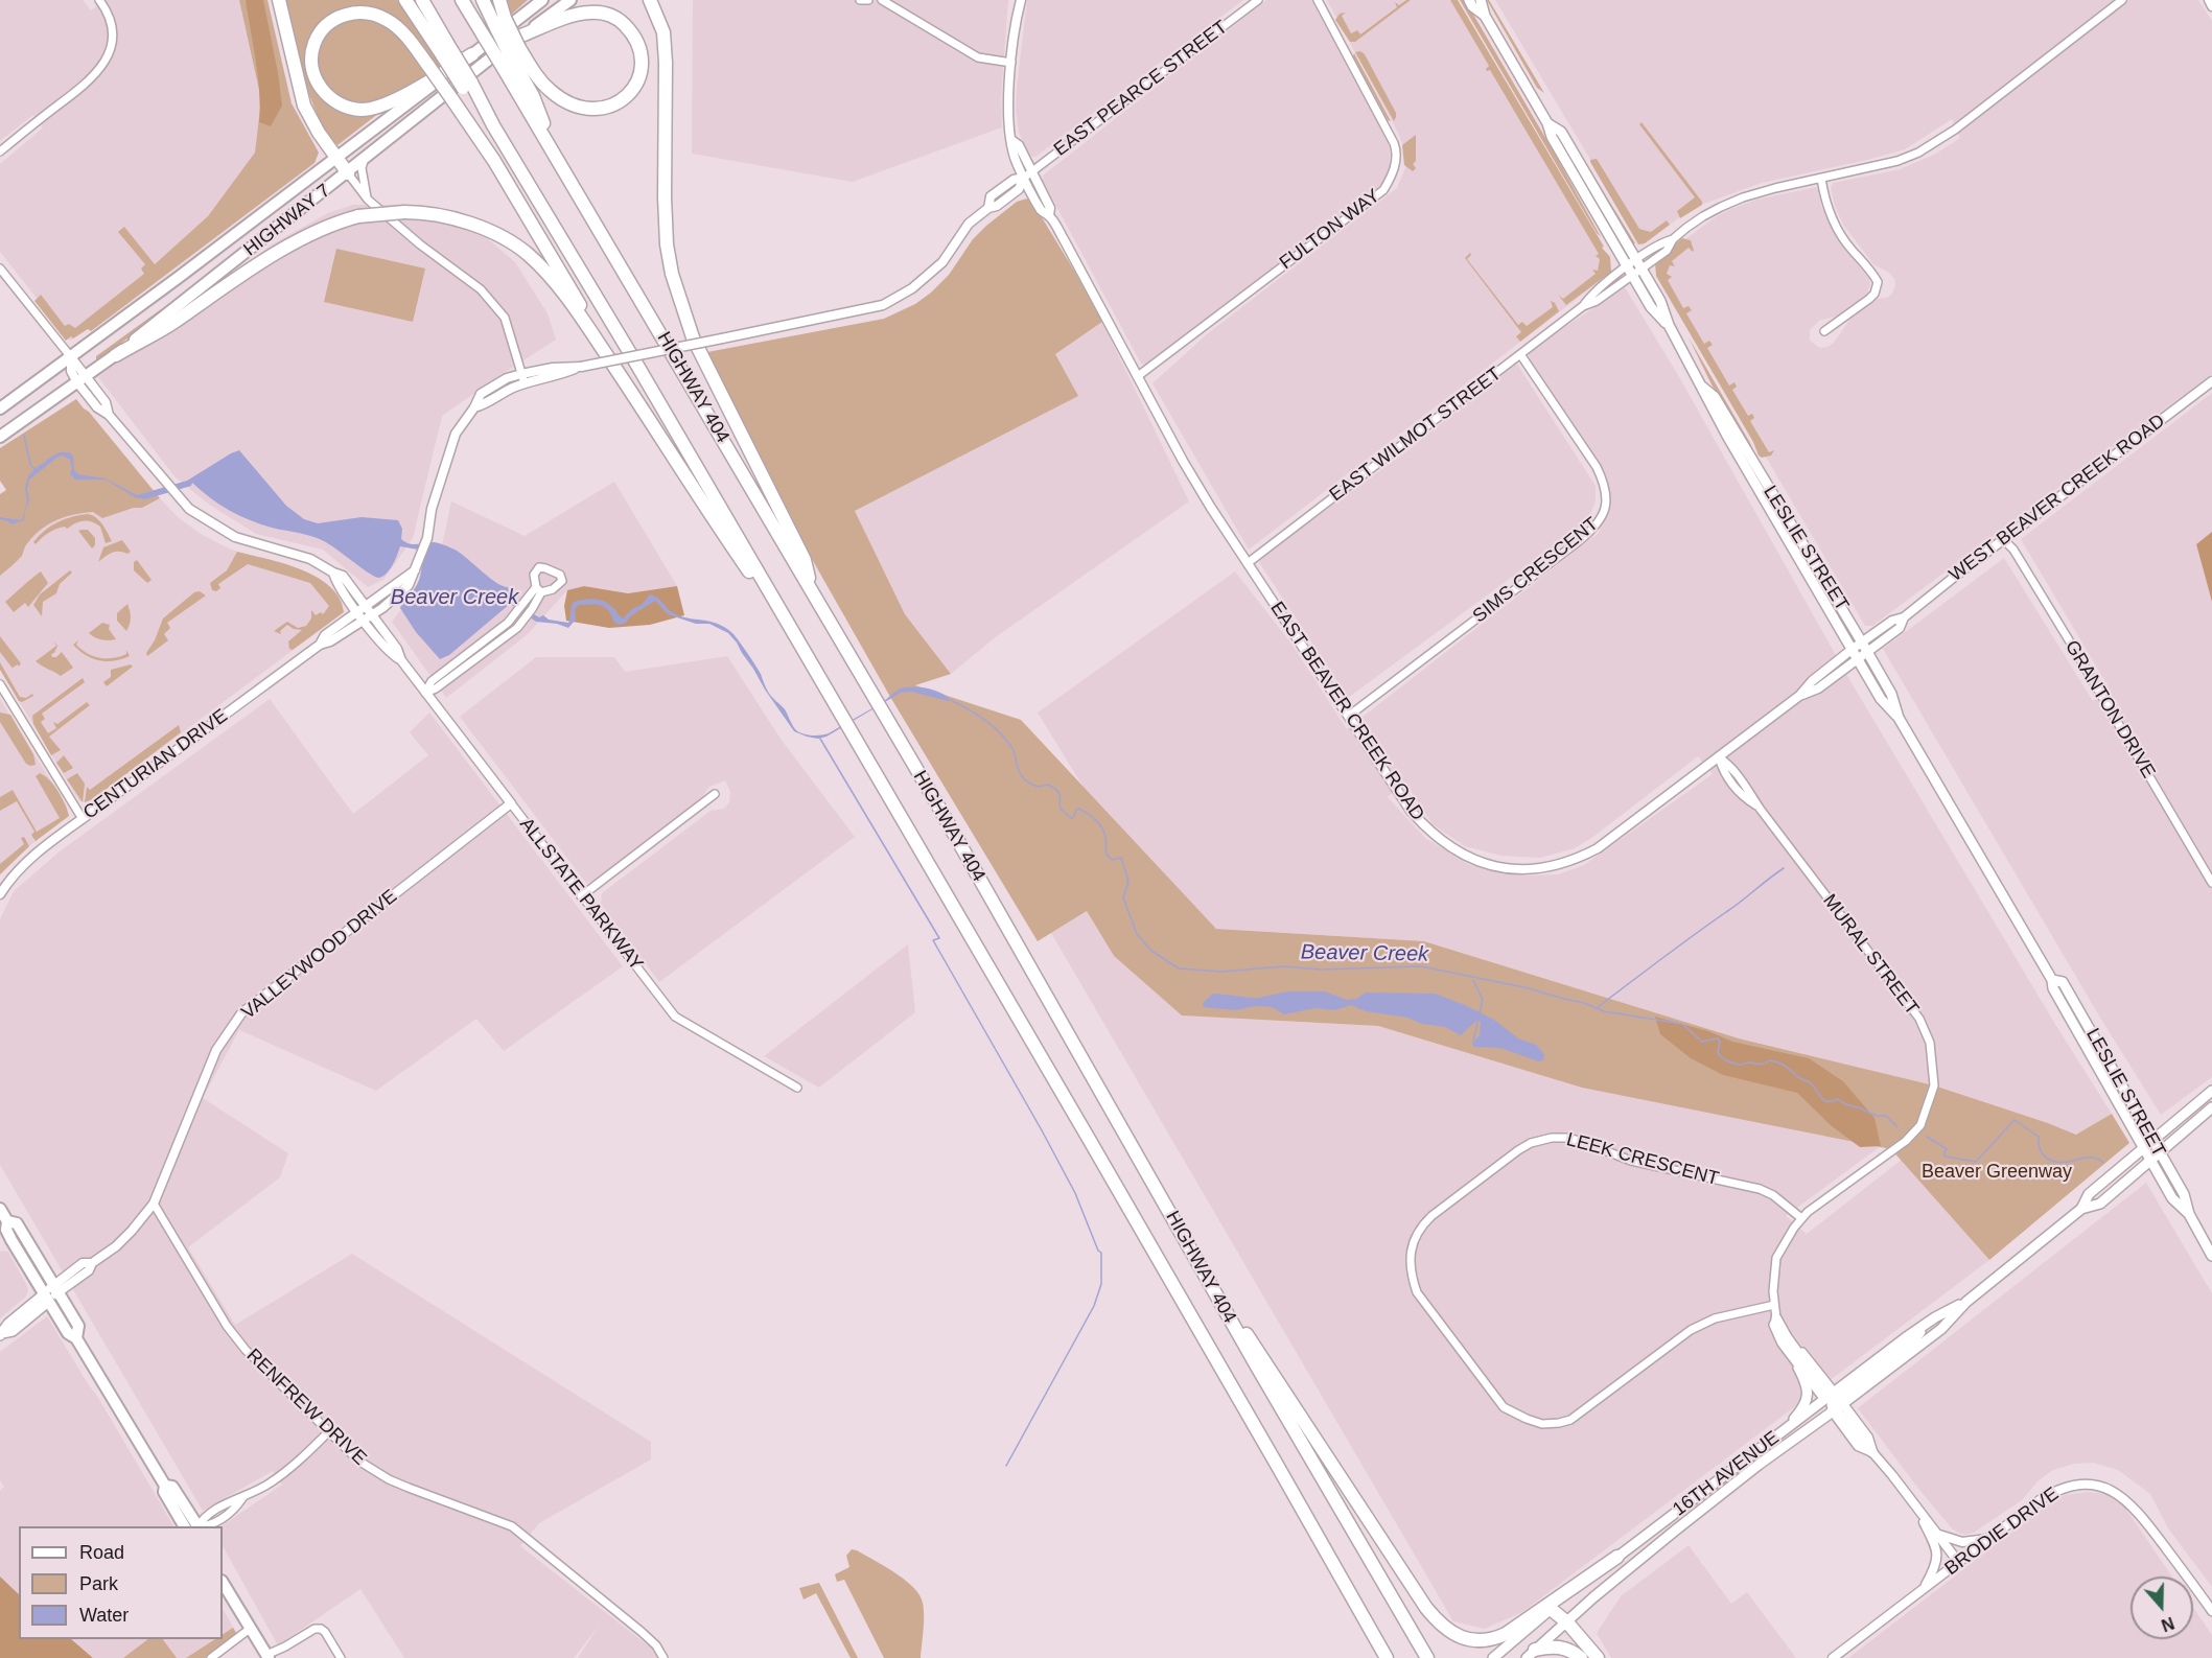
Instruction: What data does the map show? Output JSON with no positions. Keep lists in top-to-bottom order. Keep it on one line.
{"streets":{"highway":["HIGHWAY 404"],"main road":["HIGHWAY 7","LESLIE STREET","16TH AVENUE"],"street":["EAST PEARCE STREET","FULTON WAY","EAST WILMOT STREET","WEST BEAVER CREEK ROAD","SIMS CRESCENT","GRANTON DRIVE","EAST BEAVER CREEK ROAD","CENTURIAN DRIVE","ALLSTATE PARKWAY","VALLEYWOOD DRIVE","MURAL STREET","LEEK CRESCENT","RENFREW DRIVE","BRODIE DRIVE"]},"crossings":[["EAST PEARCE STREET","EAST BEAVER CREEK ROAD"],["HIGHWAY 7","HIGHWAY 404"],["HIGHWAY 7","ALLSTATE PARKWAY"],["FULTON WAY","EAST BEAVER CREEK ROAD"],["EAST WILMOT STREET","LESLIE STREET"],["EAST WILMOT STREET","SIMS CRESCENT"],["EAST WILMOT STREET","EAST BEAVER CREEK ROAD"],["WEST BEAVER CREEK ROAD","LESLIE STREET"],["WEST BEAVER CREEK ROAD","GRANTON DRIVE"],["WEST BEAVER CREEK ROAD","EAST BEAVER CREEK ROAD"],["LESLIE STREET","EAST BEAVER CREEK ROAD"],["LESLIE STREET","16TH AVENUE"],["SIMS CRESCENT","EAST BEAVER CREEK ROAD"],["EAST BEAVER CREEK ROAD","MURAL STREET"],["CENTURIAN DRIVE","ALLSTATE PARKWAY"],["ALLSTATE PARKWAY","VALLEYWOOD DRIVE"],["VALLEYWOOD DRIVE","RENFREW DRIVE"],["MURAL STREET","LEEK CRESCENT"],["MURAL STREET","16TH AVENUE"]],"water":["Beaver Creek"],"parks":["Beaver Greenway"],"legend":["Road","Park","Water"],"north":"bottom"}
